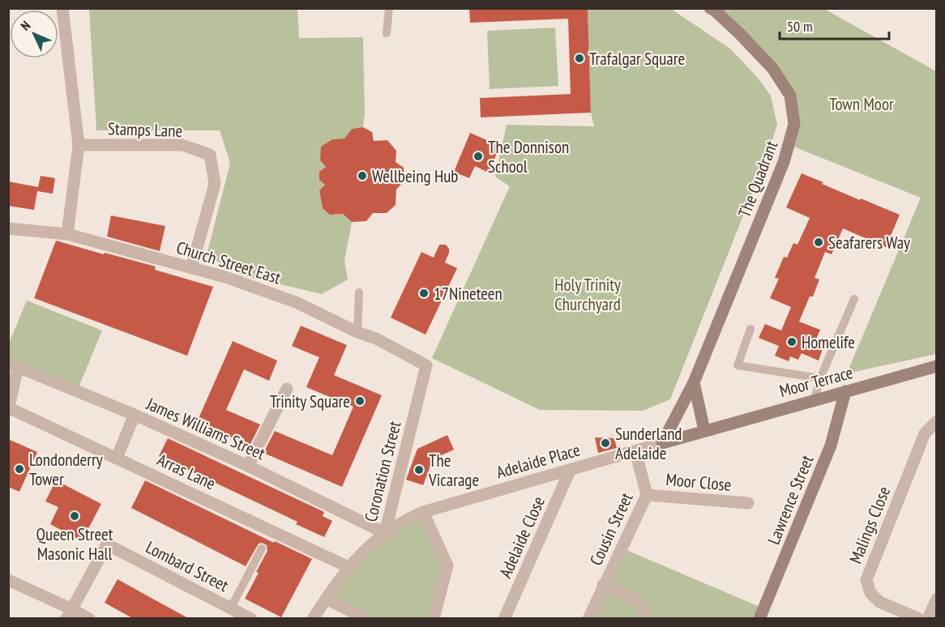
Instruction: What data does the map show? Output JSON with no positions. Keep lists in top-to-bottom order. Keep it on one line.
{"streets":{"street":["Stamps Lane","The Quadrant","Church Street East","Moor Terrace","James Williams Street","Adelaide Place","Arras Lane","Coronation Street","Moor Close","Lawrence Street","Malings Close","Cousin Street","Adelaide Close","Lombard Street"]},"crossings":[["Stamps Lane","Church Street East"],["The Quadrant","Adelaide Place"],["Church Street East","Coronation Street"],["Moor Terrace","Adelaide Place"],["Moor Terrace","Lawrence Street"],["James Williams Street","Adelaide Place"],["James Williams Street","Coronation Street"],["Adelaide Place","Coronation Street"],["Adelaide Place","Cousin Street"],["Adelaide Place","Adelaide Close"],["Arras Lane","Coronation Street"],["Moor Close","Cousin Street"]],"parks":["Town Moor","Holy Trinity Churchyard"],"places":["Trafalgar Square","The Donnison School","Wellbeing Hub","Seafarers Way","17Nineteen","Homelife","Trinity Square","Sunderland Adelaide","Londonderry Tower","The Vicarage","Queen Street Masonic Hall"],"scale_bar":"50 m","north":"top left"}
